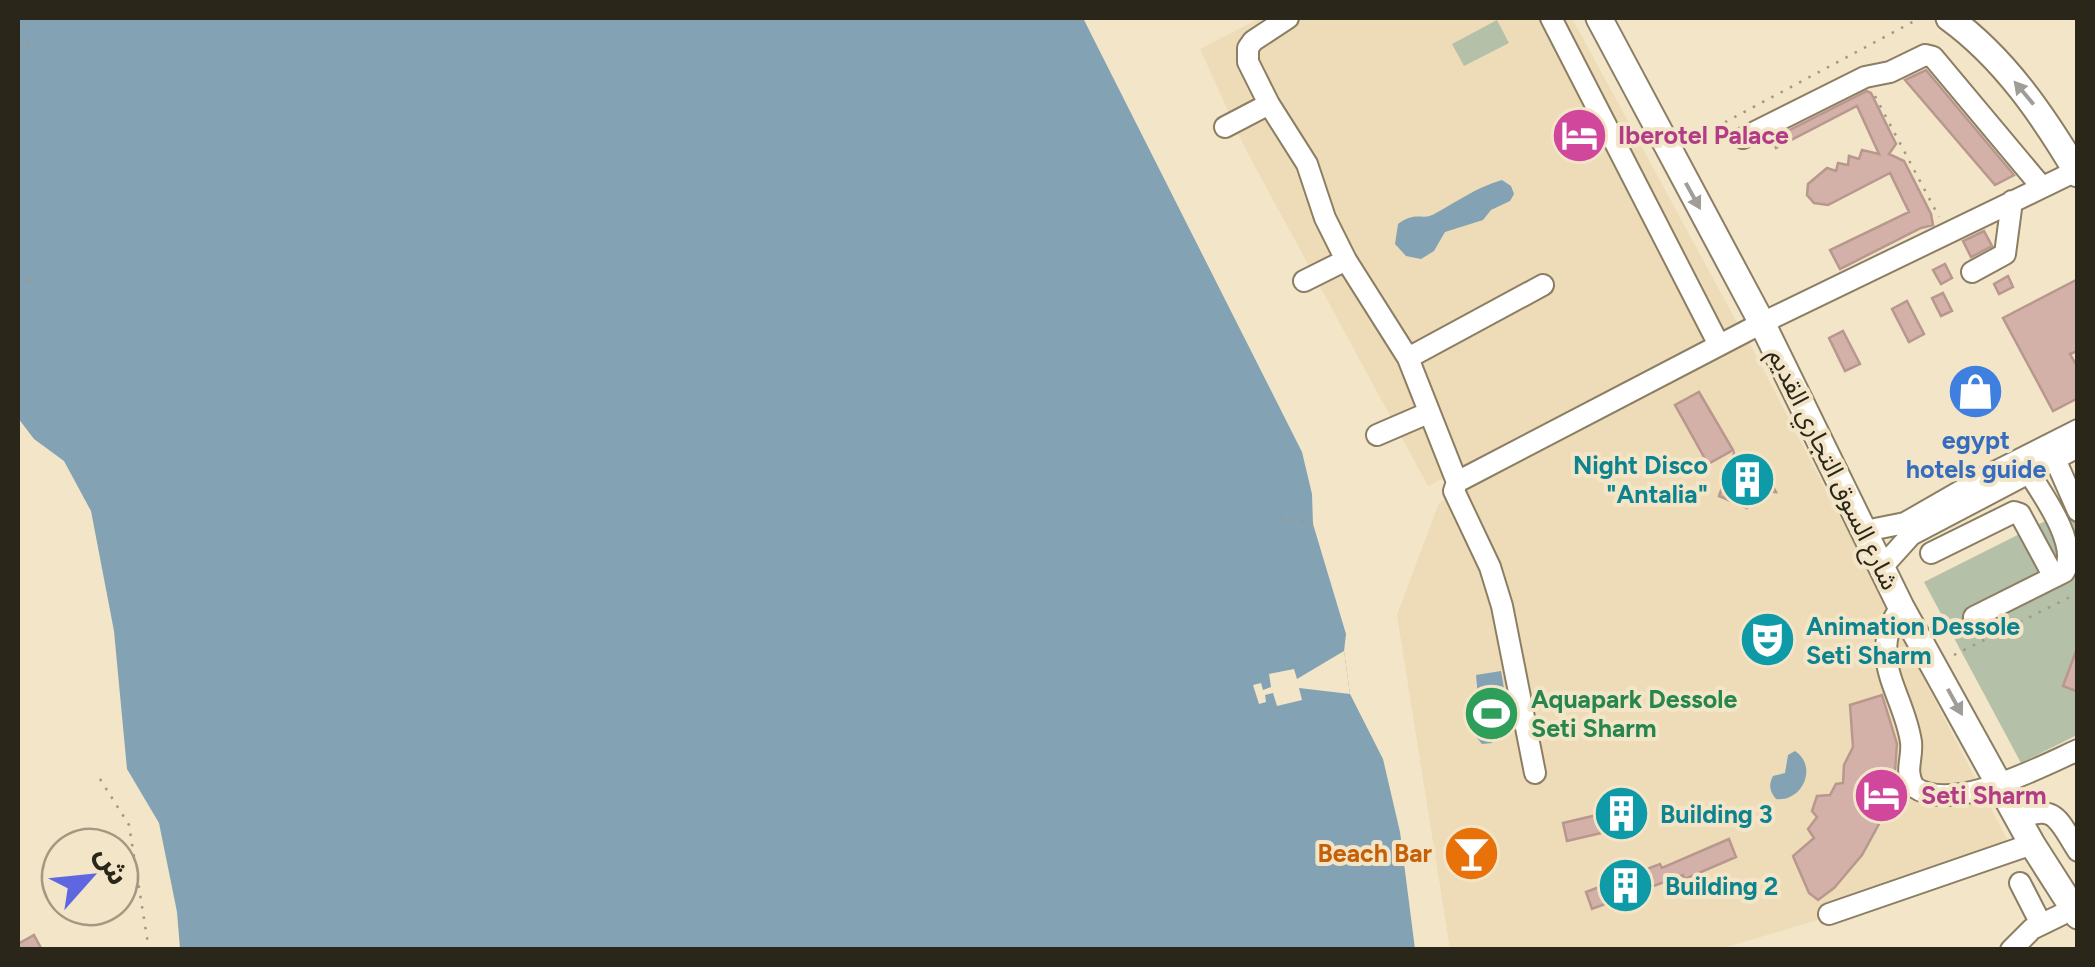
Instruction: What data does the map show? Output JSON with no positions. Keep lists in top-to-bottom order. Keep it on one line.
{"streets":{"main road":["شارع السوق التجاري القديم"]},"places":{"hotel":["Iberotel Palace","Seti Sharm"],"shop":["egypt hotels guide"],"building":["Night Disco \"Antalia\"","Building 3","Building 2"],"theatre":["Animation Dessole Seti Sharm"],"sports":["Aquapark Dessole Seti Sharm"],"bar":["Beach Bar"]},"north":"top right"}
